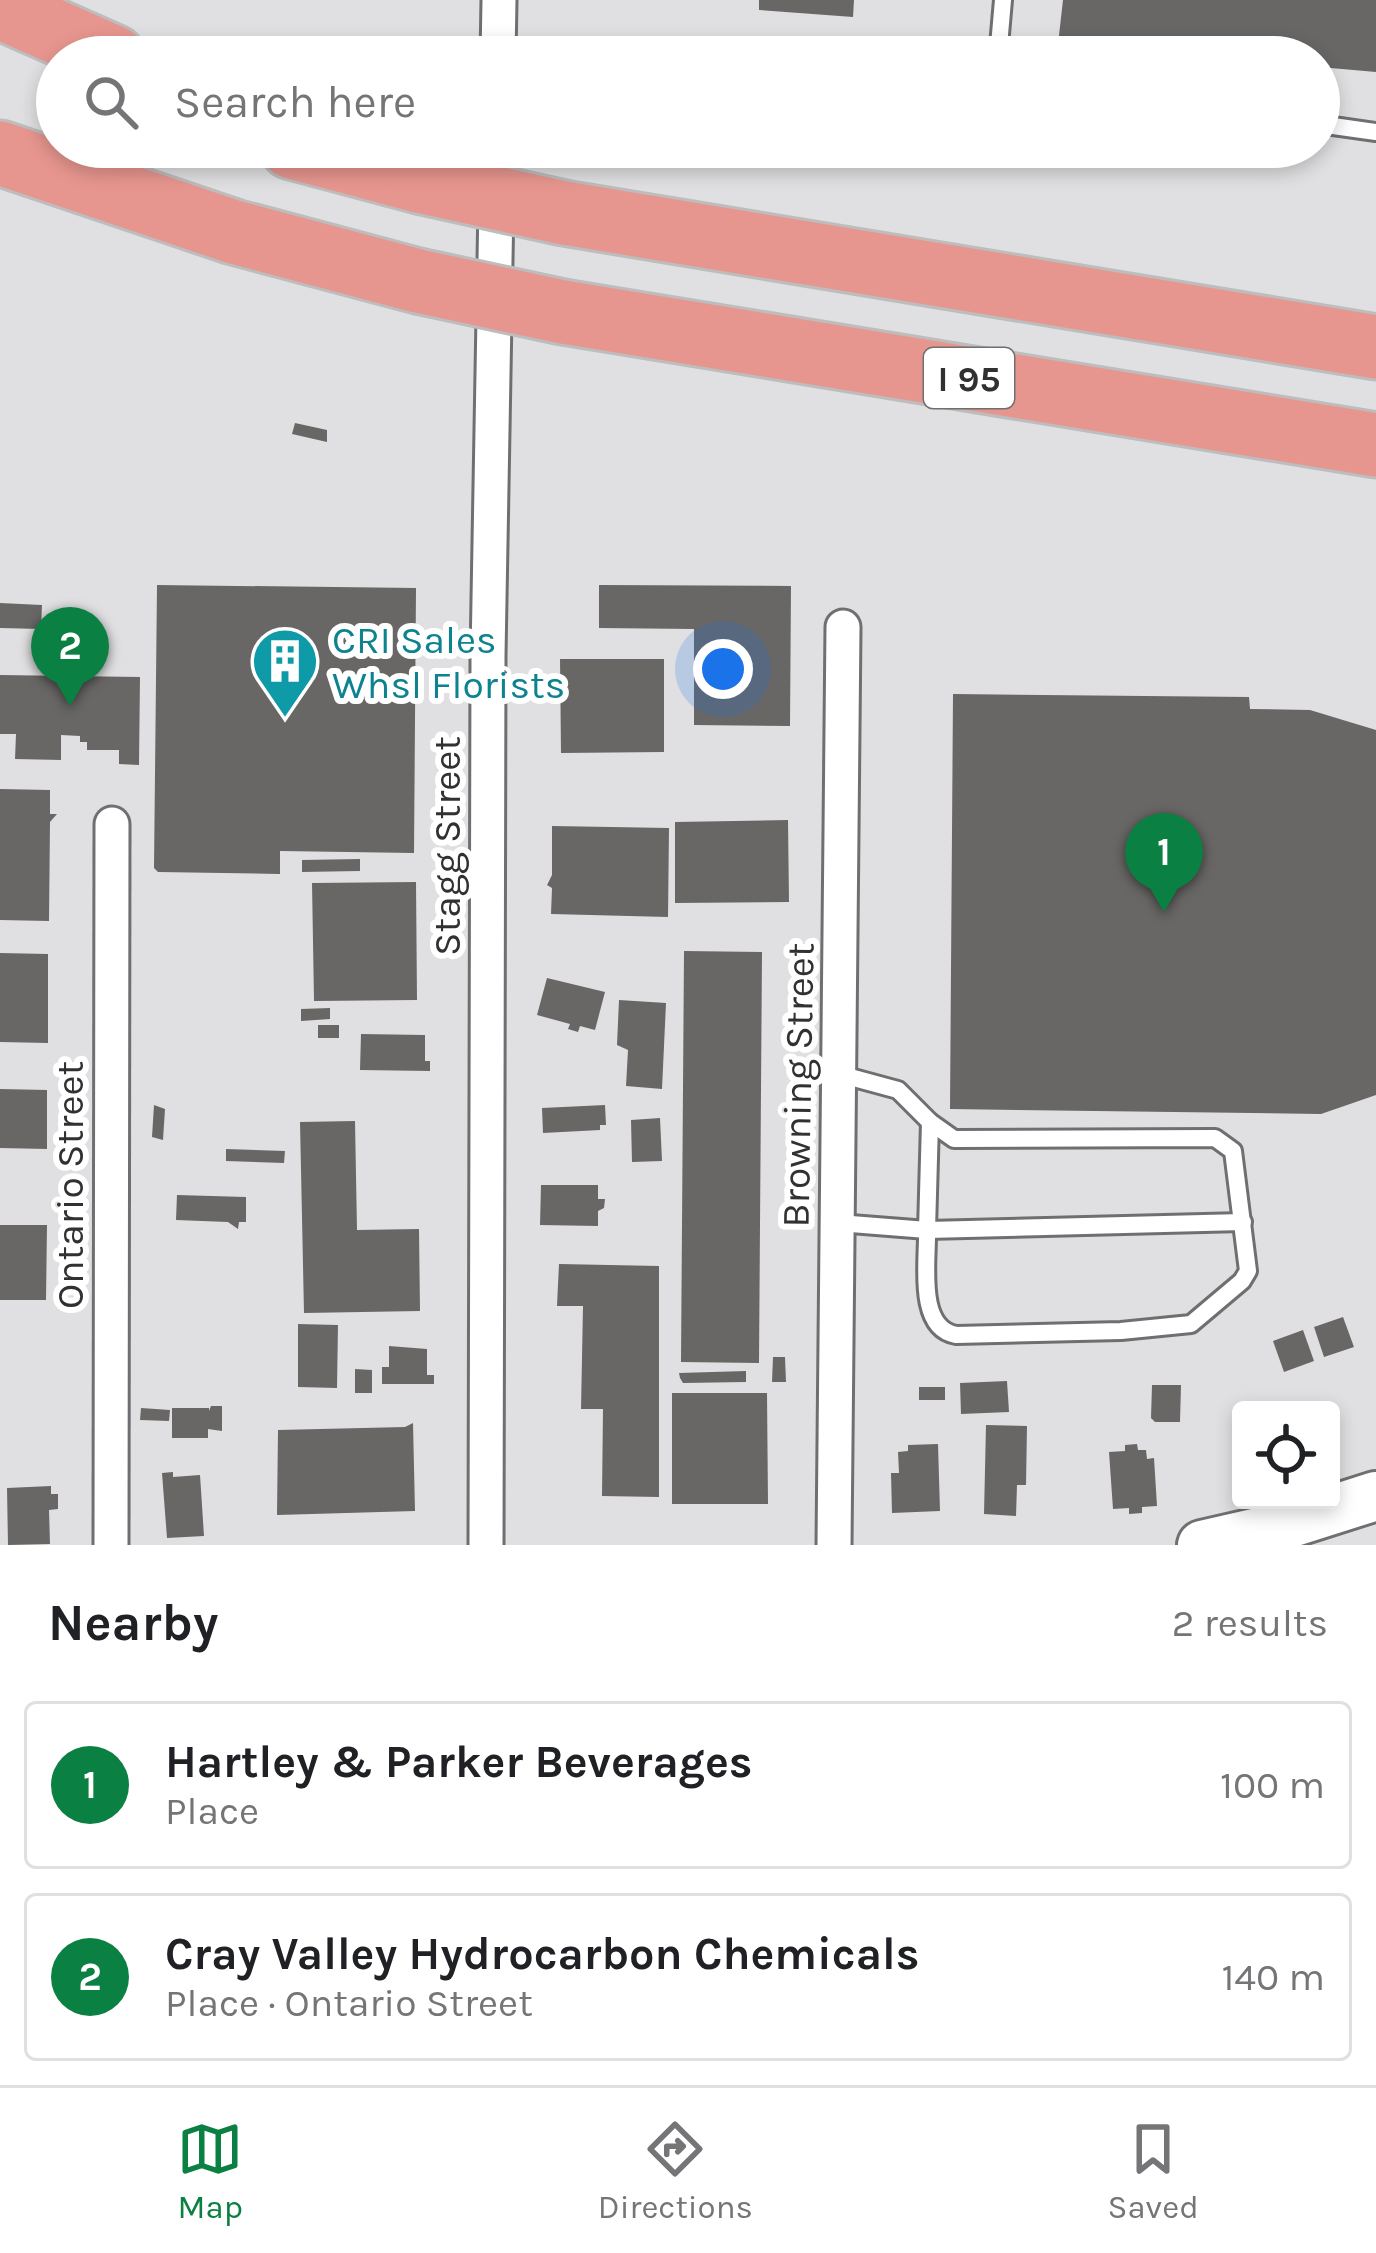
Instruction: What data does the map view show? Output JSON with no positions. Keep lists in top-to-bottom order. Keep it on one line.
{"streets":{"highway":["I 95"],"street":["Stagg Street","Browning Street","Ontario Street"]},"places":{"building":["CRI Sales Whsl Florists"]},"page":{"search":"Search here","pins":["2","1"],"heading":["Nearby","2 results"],"list":[{"mark":"1","name":"Hartley & Parker Beverages","note":"Place","value":"100 m"},{"mark":"2","name":"Cray Valley Hydrocarbon Chemicals","note":"Place · Ontario Street","value":"140 m"}],"nav":["Map","Directions","Saved"]}}
